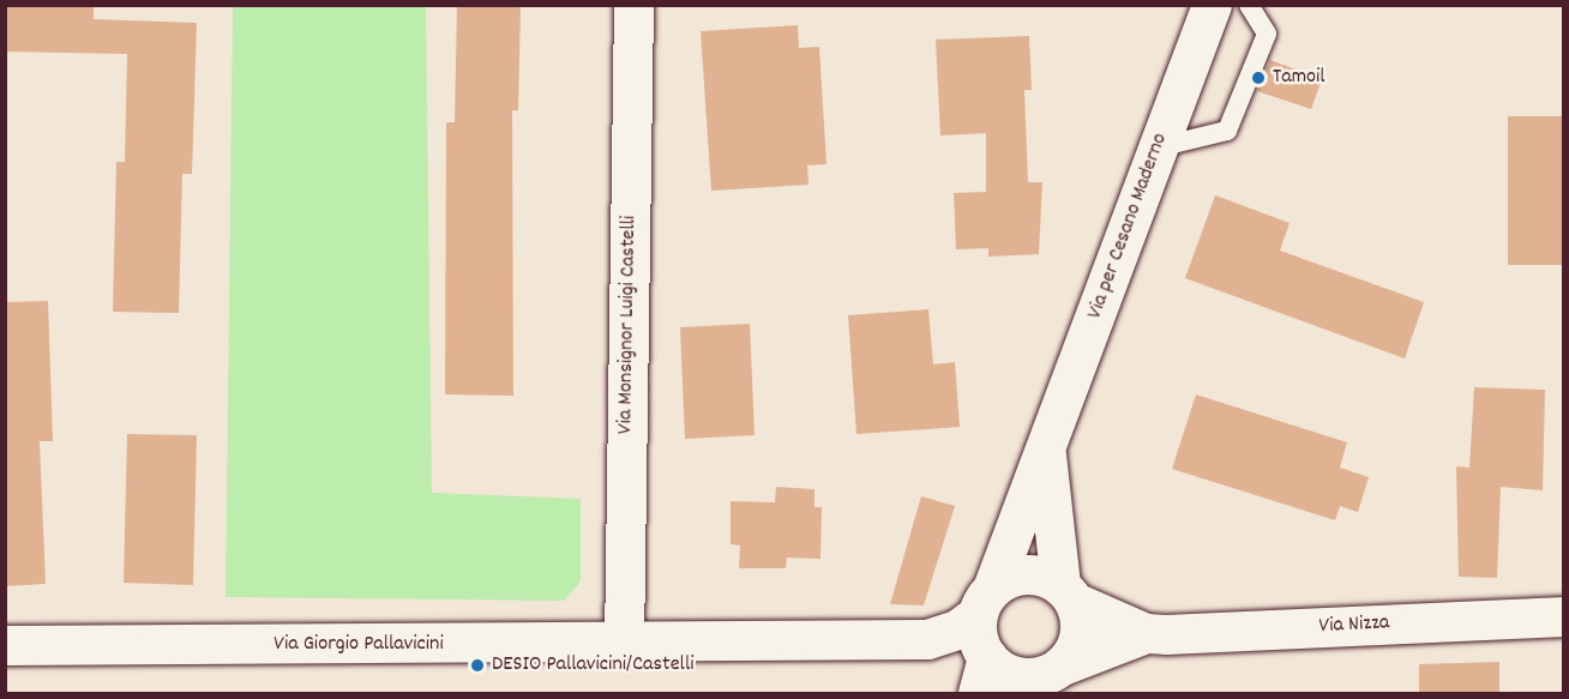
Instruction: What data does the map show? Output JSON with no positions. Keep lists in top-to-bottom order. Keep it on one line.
{"streets":{"street":["Via per Cesano Maderno","Via Monsignor Luigi Castelli","Via Nizza","Via Giorgio Pallavicini"]},"crossings":[["Via per Cesano Maderno","Via Nizza"],["Via per Cesano Maderno","Via Giorgio Pallavicini"],["Via Monsignor Luigi Castelli","Via Giorgio Pallavicini"],["Via Nizza","Via Giorgio Pallavicini"]],"places":["Tamoil","DESIO Pallavicini/Castelli"]}
